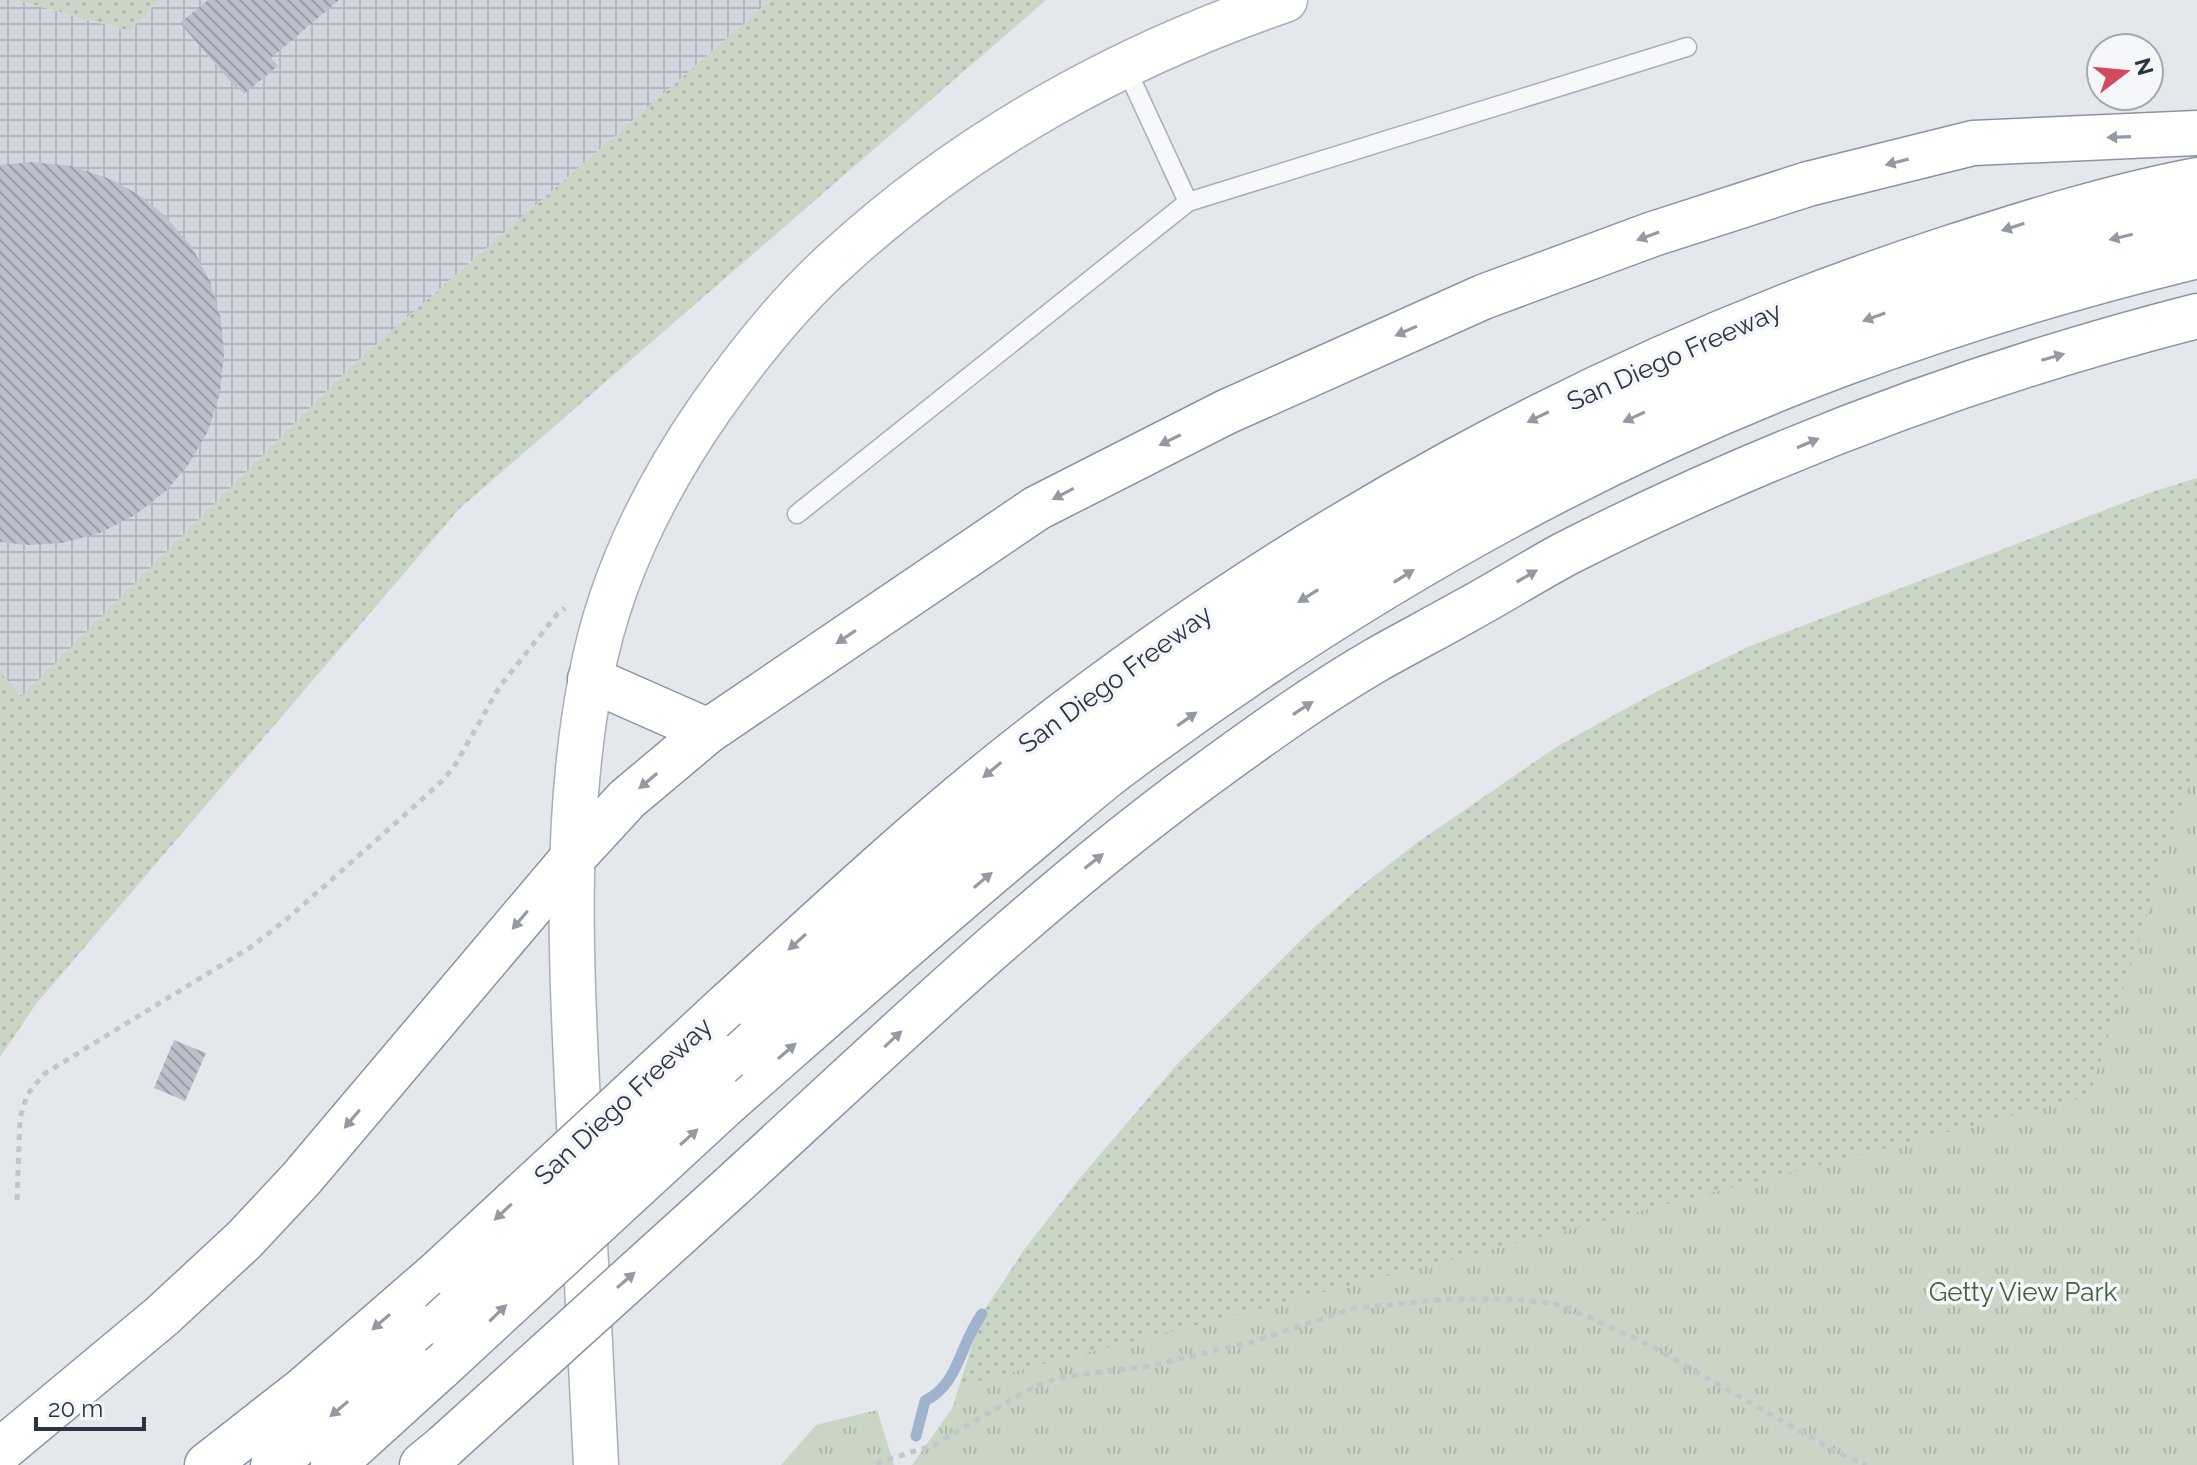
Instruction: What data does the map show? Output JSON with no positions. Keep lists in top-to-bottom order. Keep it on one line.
{"streets":{"main road":["San Diego Freeway"]},"parks":["Getty View Park"],"scale_bar":"20 m","north":"right"}
